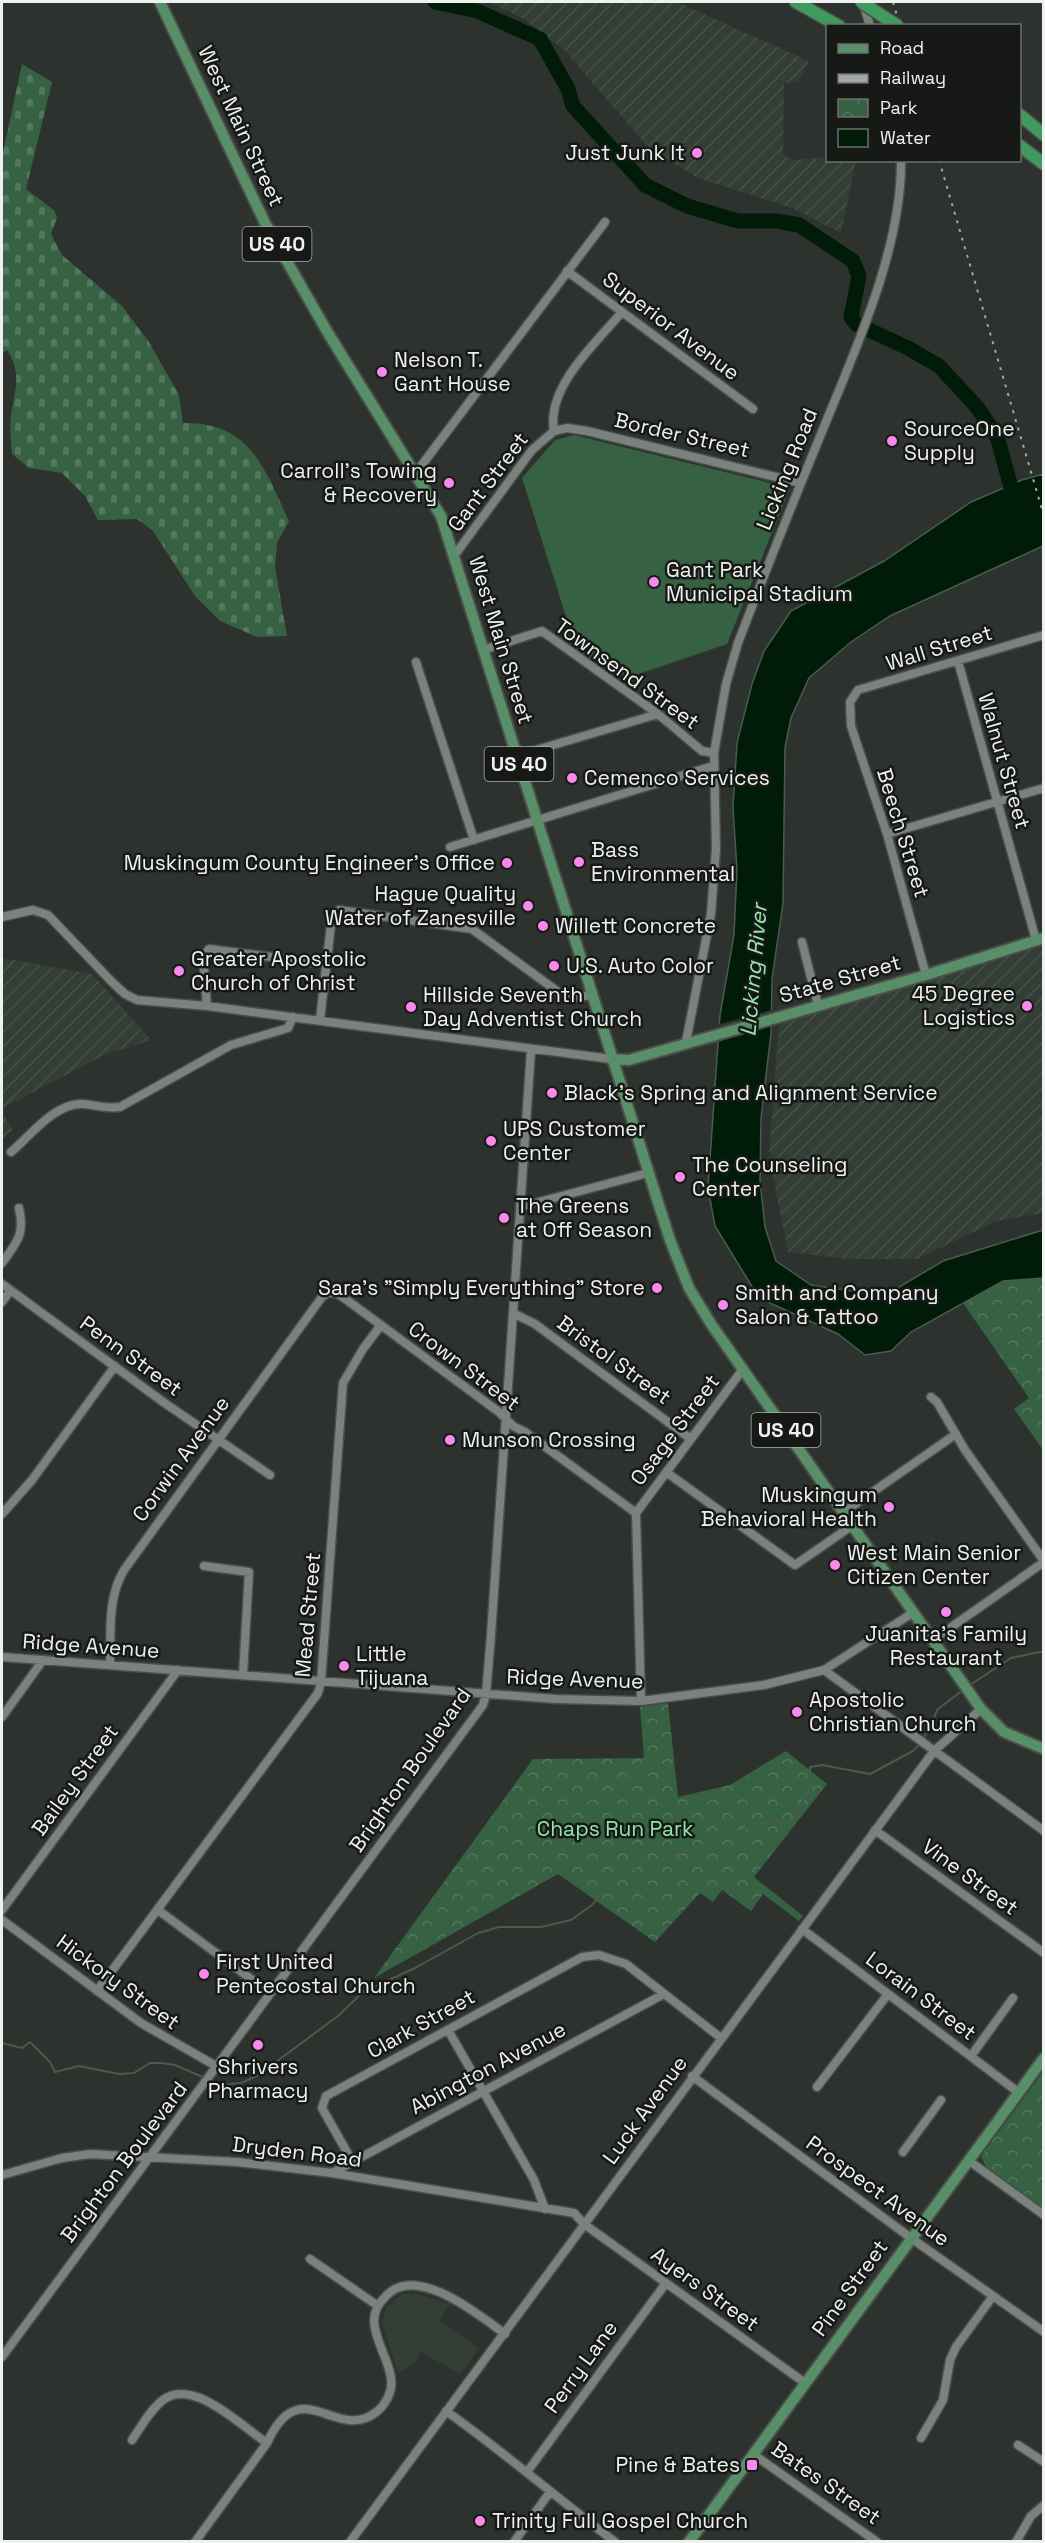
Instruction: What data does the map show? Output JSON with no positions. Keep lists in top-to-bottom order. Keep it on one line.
{"streets":{"main road":["West Main Street","US 40","State Street","Pine Street"],"street":["Superior Avenue","Border Street","Licking Road","Gant Street","Wall Street","Townsend Street","Walnut Street","Beech Street","Penn Street","Bristol Street","Crown Street","Osage Street","Corwin Avenue","Mead Street","Ridge Avenue","Brighton Boulevard","Bailey Street","Vine Street","Hickory Street","Lorain Street","Clark Street","Abington Avenue","Luck Avenue","Dryden Road","Prospect Avenue","Ayers Street","Perry Lane","Bates Street"]},"crossings":[["West Main Street","Gant Street"],["West Main Street","Townsend Street"],["West Main Street","State Street"],["West Main Street","Osage Street"],["West Main Street","Ridge Avenue"],["West Main Street","Luck Avenue"],["Superior Avenue","Gant Street"],["Border Street","Licking Road"],["Border Street","Gant Street"],["Licking Road","Townsend Street"],["Licking Road","State Street"],["Wall Street","Walnut Street"],["Wall Street","Beech Street"],["Walnut Street","State Street"],["Beech Street","State Street"],["Penn Street","Corwin Avenue"],["Bristol Street","Osage Street"],["Bristol Street","Brighton Boulevard"],["Crown Street","Osage Street"],["Crown Street","Corwin Avenue"],["Crown Street","Mead Street"],["Crown Street","Brighton Boulevard"],["Corwin Avenue","Ridge Avenue"],["Mead Street","Ridge Avenue"],["Mead Street","Hickory Street"],["Ridge Avenue","Brighton Boulevard"],["Ridge Avenue","Bailey Street"],["Brighton Boulevard","Hickory Street"],["Brighton Boulevard","Dryden Road"],["Vine Street","Luck Avenue"],["Lorain Street","Luck Avenue"],["Lorain Street","Pine Street"],["Clark Street","Abington Avenue"],["Abington Avenue","Dryden Road"],["Luck Avenue","Dryden Road"],["Luck Avenue","Prospect Avenue"],["Luck Avenue","Ayers Street"],["Dryden Road","Ayers Street"],["Prospect Avenue","Pine Street"],["Pine Street","Ayers Street"],["Pine Street","Bates Street"],["Ayers Street","Perry Lane"]],"water":["Licking River"],"parks":["Chaps Run Park"],"places":{"other":["Just Junk It","Nelson T. Gant House","SourceOne Supply","Carroll's Towing & Recovery","Gant Park Municipal Stadium","Cemenco Services","Bass Environmental","Muskingum County Engineer's Office","Hague Quality Water of Zanesville","Willett Concrete","U.S. Auto Color","Greater Apostolic Church of Christ","45 Degree Logistics","Hillside Seventh Day Adventist Church","Black's Spring and Alignment Service","UPS Customer Center","The Counseling Center","The Greens at Off Season","Sara's \"Simply Everything\" Store","Smith and Company Salon & Tattoo","Munson Crossing","Muskingum Behavioral Health","West Main Senior Citizen Center","Juanita's Family Restaurant","Little Tijuana","Apostolic Christian Church","First United Pentecostal Church","Shrivers Pharmacy","Trinity Full Gospel Church"],"transit":["Pine & Bates"]},"legend":["Road","Railway","Park","Water"]}
